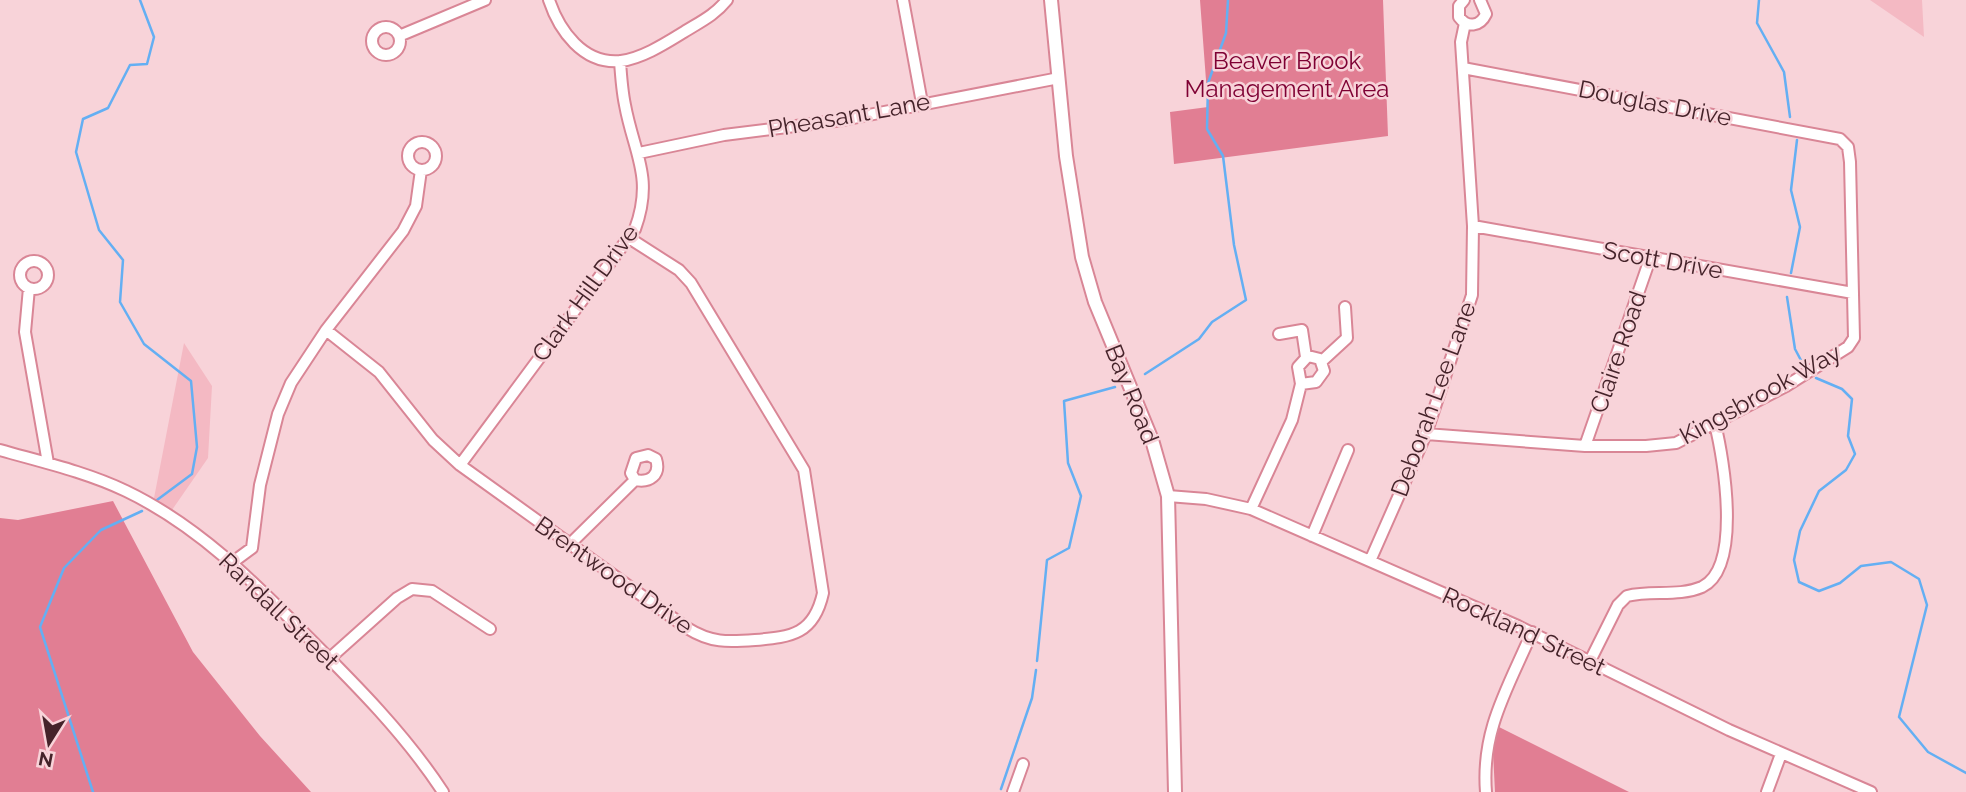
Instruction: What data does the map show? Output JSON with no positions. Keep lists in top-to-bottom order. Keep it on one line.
{"streets":{"main road":["Bay Road"],"street":["Douglas Drive","Pheasant Lane","Scott Drive","Clark Hill Drive","Claire Road","Kingsbrook Way","Deborah Lee Lane","Brentwood Drive","Randall Street","Rockland Street"]},"crossings":[["Douglas Drive","Kingsbrook Way"],["Douglas Drive","Deborah Lee Lane"],["Pheasant Lane","Clark Hill Drive"],["Pheasant Lane","Bay Road"],["Scott Drive","Claire Road"],["Scott Drive","Kingsbrook Way"],["Scott Drive","Deborah Lee Lane"],["Clark Hill Drive","Brentwood Drive"],["Claire Road","Kingsbrook Way"],["Bay Road","Rockland Street"],["Kingsbrook Way","Deborah Lee Lane"],["Deborah Lee Lane","Rockland Street"]],"parks":["Beaver Brook Management Area"],"north":"bottom"}
